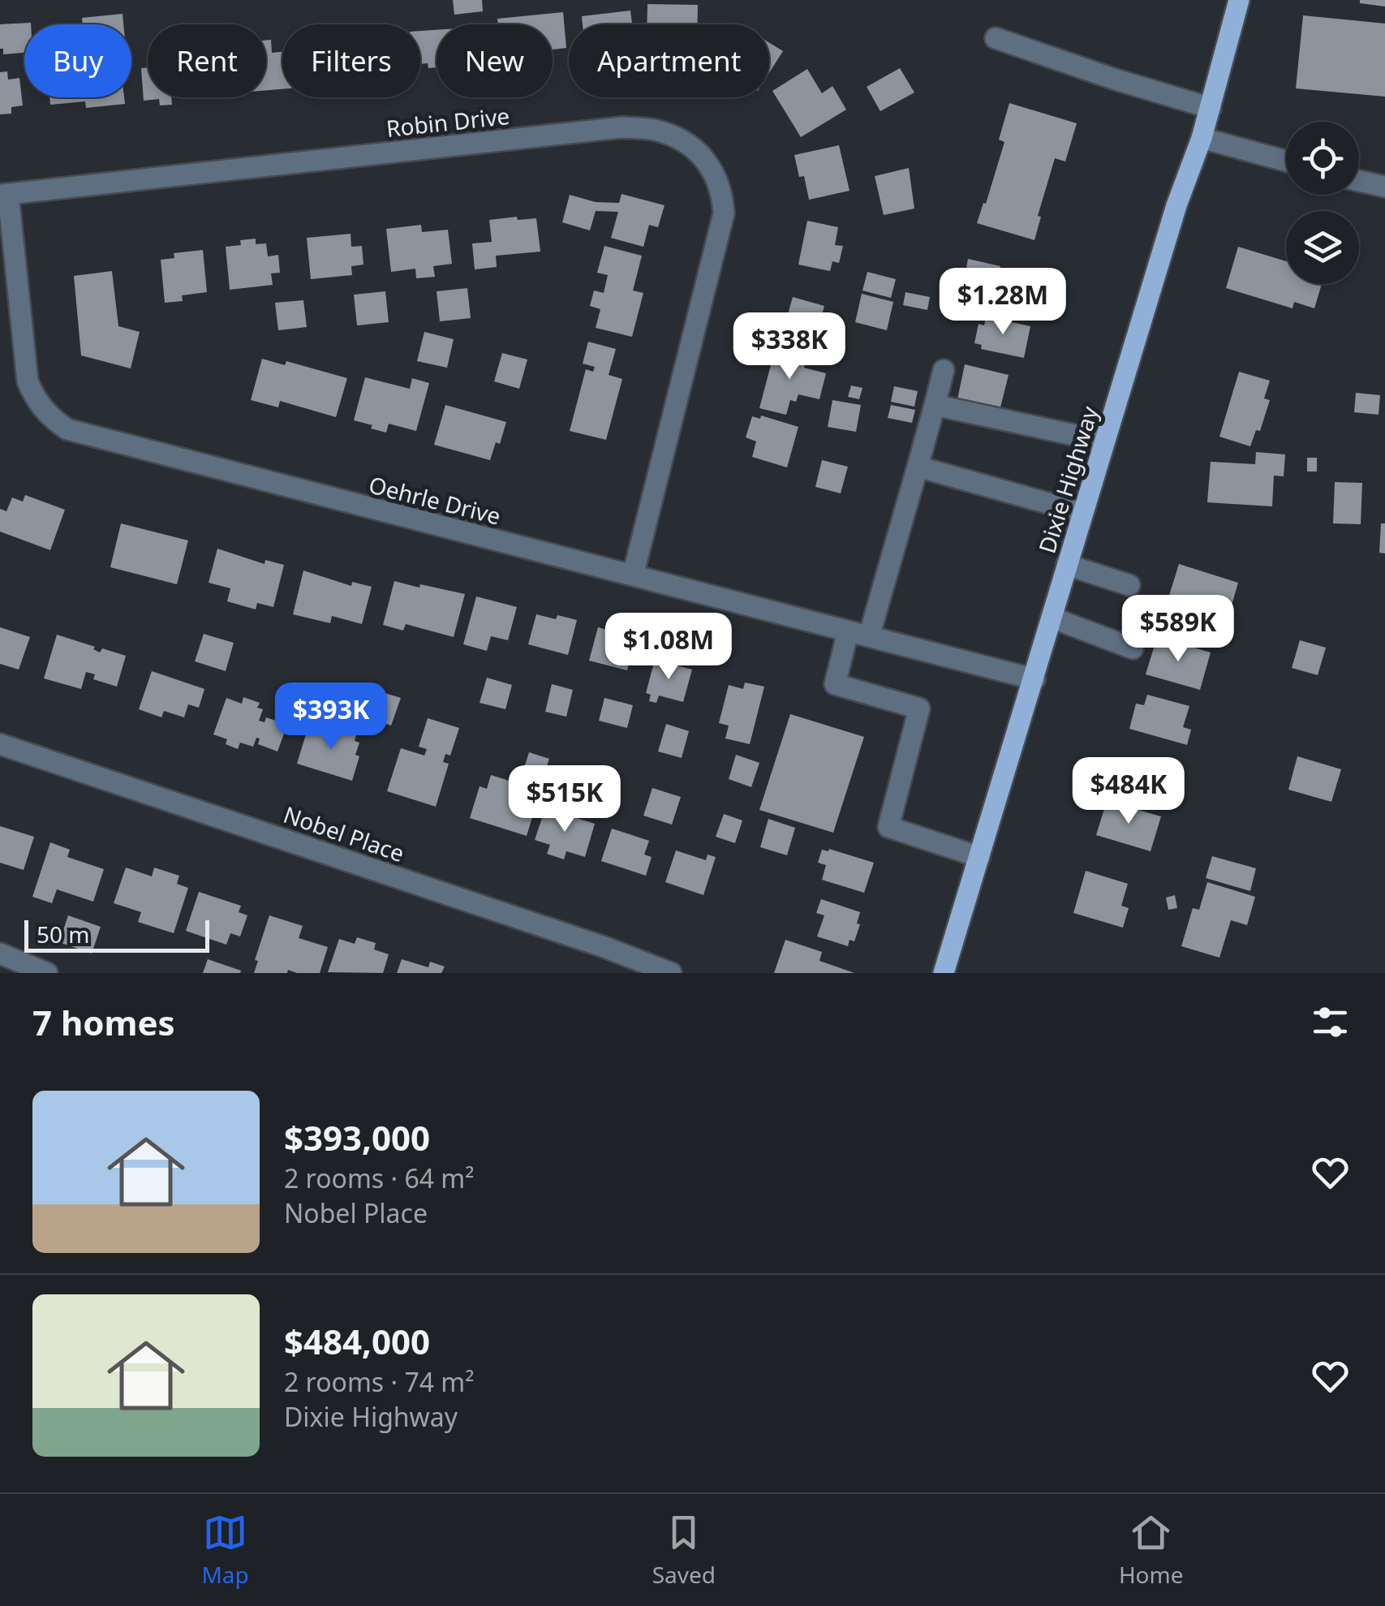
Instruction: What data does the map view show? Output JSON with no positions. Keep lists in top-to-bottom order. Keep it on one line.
{"streets":{"main road":["Dixie Highway"],"street":["Robin Drive","Oehrle Drive","Nobel Place"]},"crossings":[["Robin Drive","Oehrle Drive"],["Dixie Highway","Oehrle Drive"]],"scale_bar":"50 m","page":{"chip":["Buy","Rent","Filters","New","Apartment"],"price":["$1.28M","$338K","$589K","$1.08M","$393K","$484K","$515K"],"scale":"50 m","heading":"7 homes","list":[{"name":"$393,000","note":"2 rooms · 64 m² · Nobel Place"},{"name":"$484,000","note":"2 rooms · 74 m² · Dixie Highway"}],"tabs":["Map","Saved","Home"]}}
